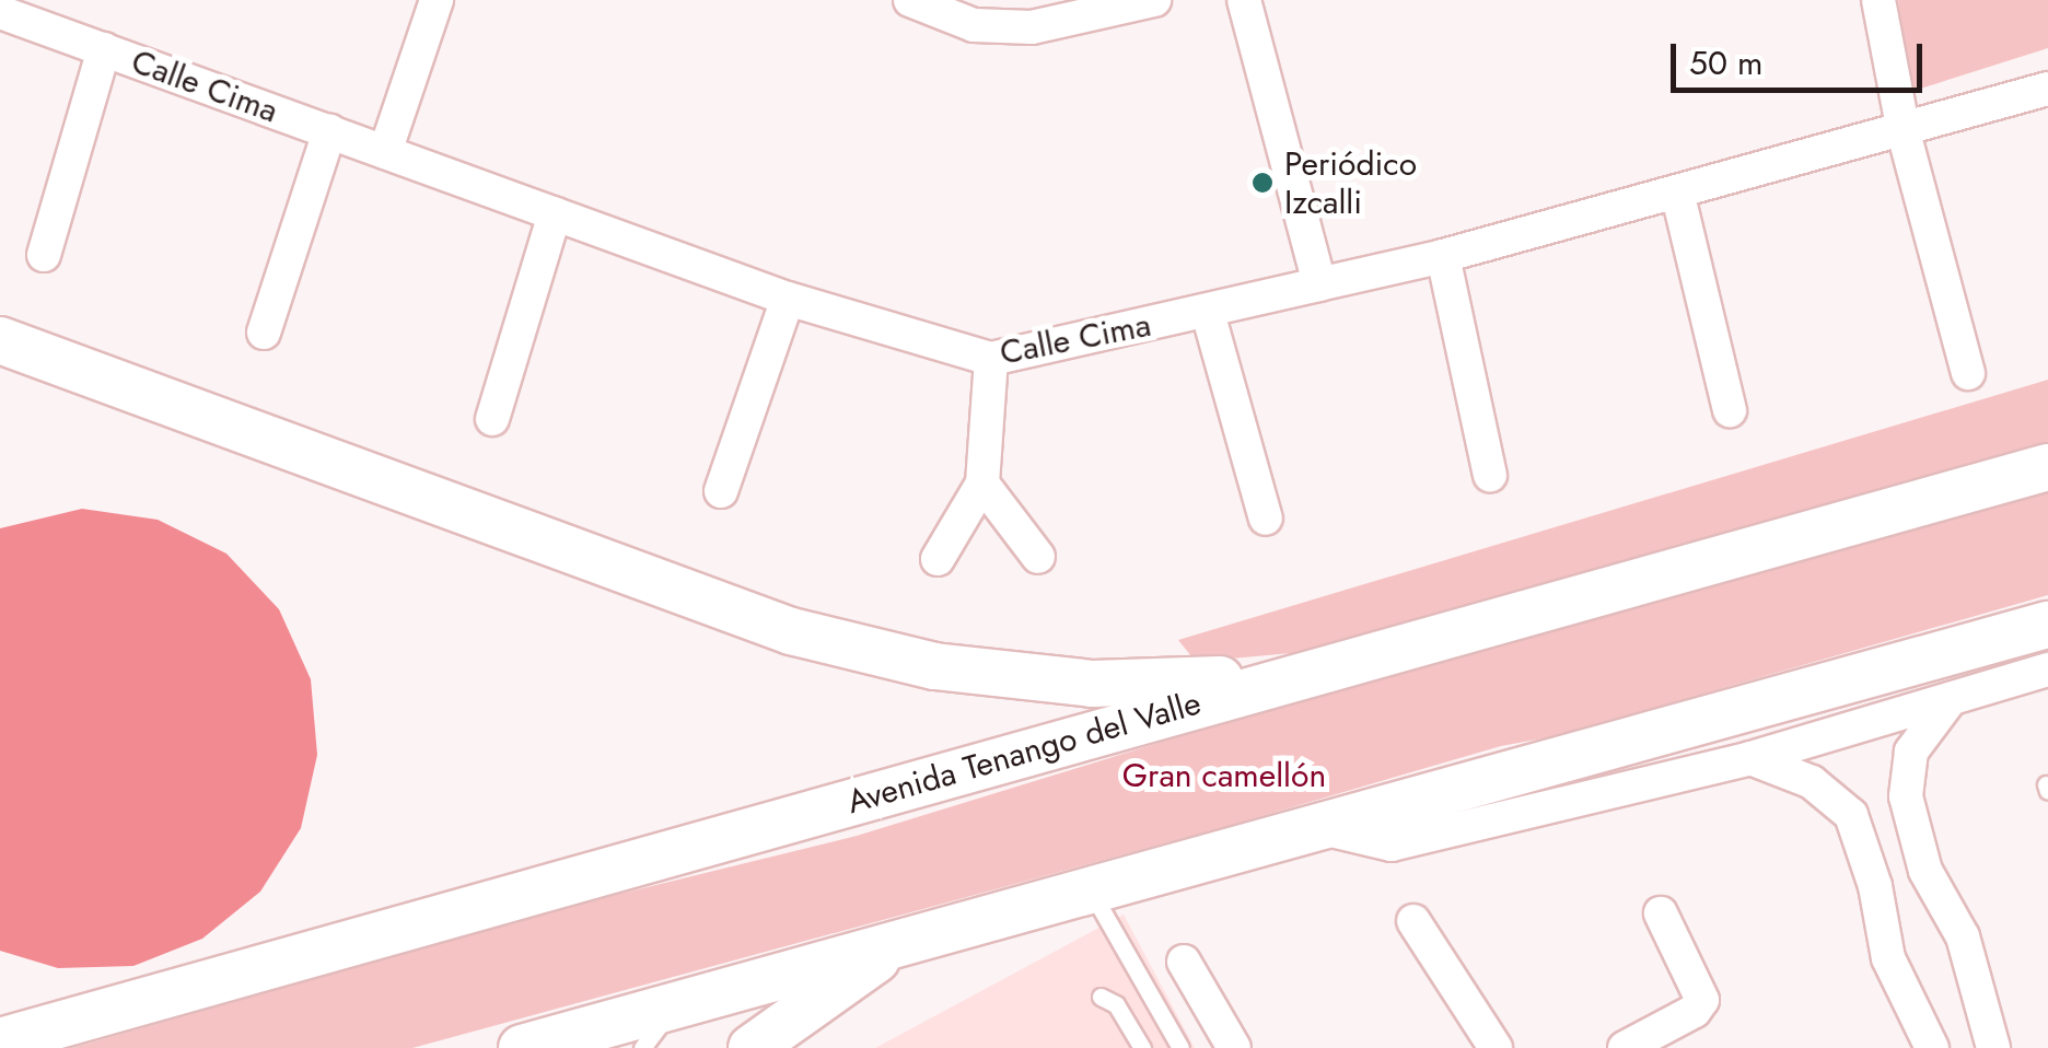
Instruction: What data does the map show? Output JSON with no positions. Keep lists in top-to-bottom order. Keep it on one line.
{"streets":{"main road":["Avenida Tenango del Valle"],"street":["Calle Cima"]},"parks":["Gran camellón"],"places":["Periódico Izcalli"],"scale_bar":"50 m"}
